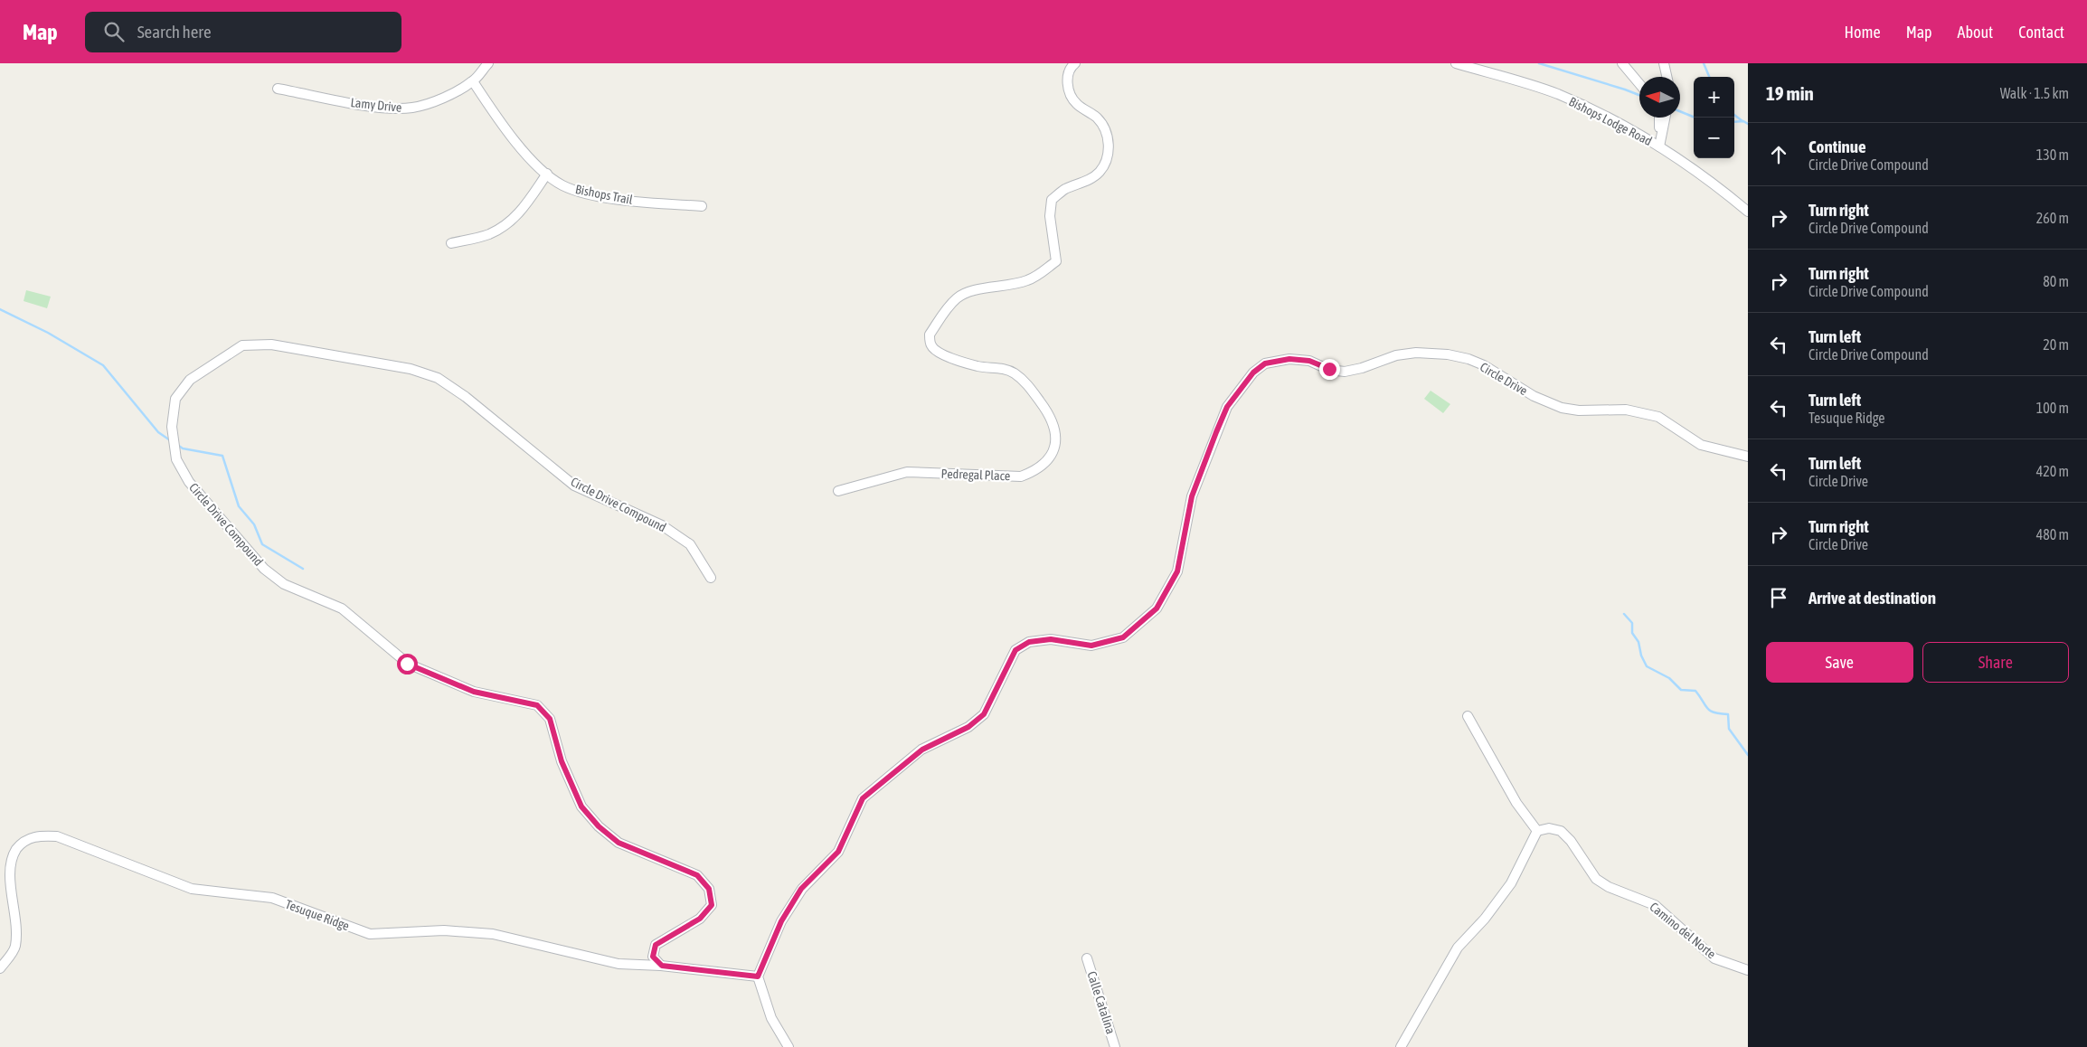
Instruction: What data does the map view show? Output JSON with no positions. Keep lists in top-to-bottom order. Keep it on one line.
{"streets":{"street":["Lamy Drive","Bishops Lodge Road","Bishops Trail","Circle Drive","Pedregal Place","Circle Drive Compound","Tesuque Ridge","Camino del Norte","Calle Catalina"]},"crossings":[["Lamy Drive","Bishops Trail"],["Circle Drive","Tesuque Ridge"],["Circle Drive Compound","Tesuque Ridge"]],"north":"left","page":{"header":"Map","search":"Search here","nav":["Home","Map","About","Contact"],"heading":["19 min","Walk · 1.5 km"],"map_buttons":["+","−"],"list":[["Continue","Circle Drive Compound","130 m"],["Turn right","Circle Drive Compound","260 m"],["Turn right","Circle Drive Compound","80 m"],["Turn left","Circle Drive Compound","20 m"],["Turn left","Tesuque Ridge","100 m"],["Turn left","Circle Drive","420 m"],["Turn right","Circle Drive","480 m"],"Arrive at destination"],"buttons":["Save","Share"]}}
